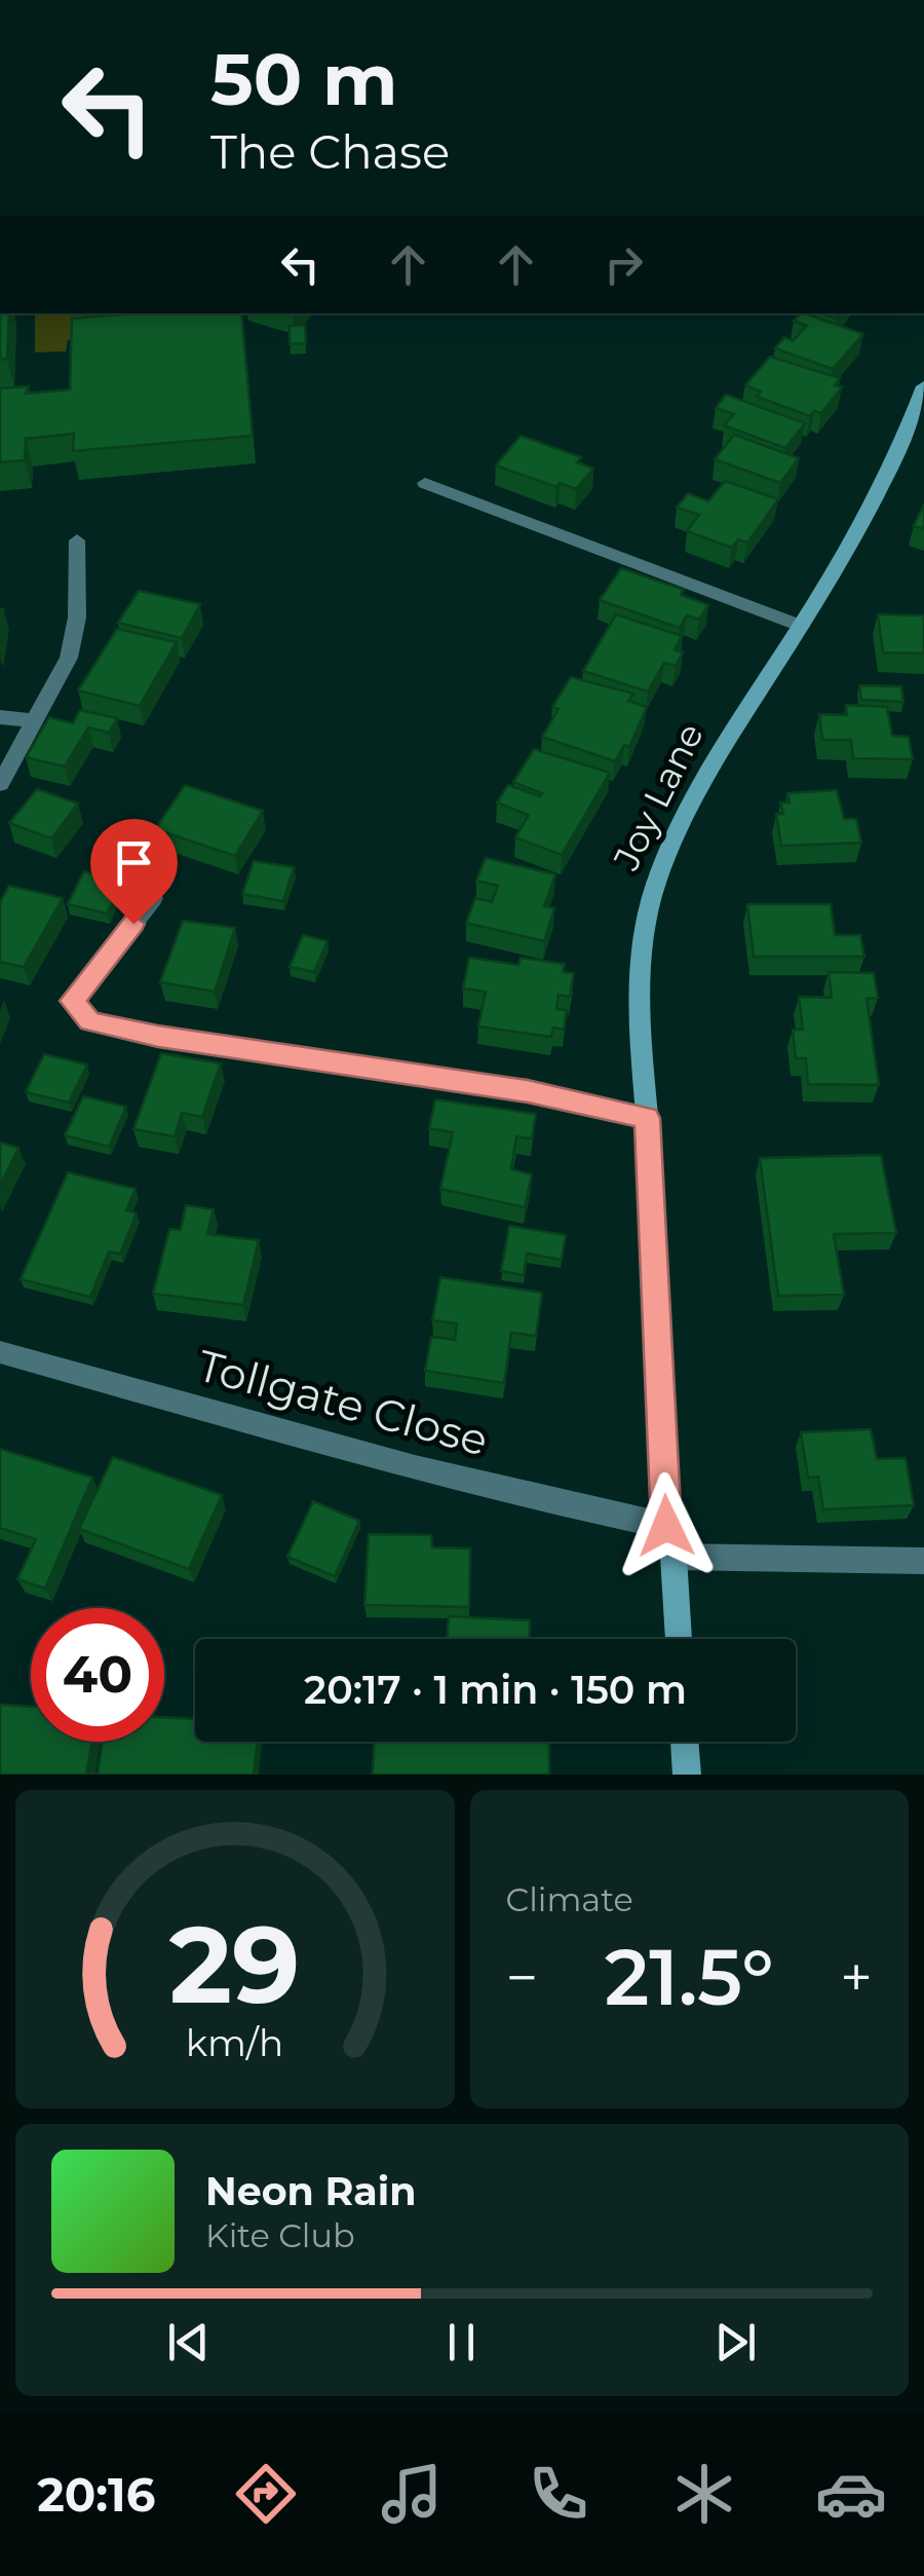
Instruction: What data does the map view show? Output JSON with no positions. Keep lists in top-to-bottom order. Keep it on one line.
{"streets":{"street":["Joy Lane","Tollgate Close"]},"crossings":[["Joy Lane","Tollgate Close"]],"page":{"turn":["50 m","The Chase"],"limit":"40","trip":"20:17 · 1 min · 150 m","tile":"Climate","heat":["−","21.5°","+"],"song":["Neon Rain","Kite Club"],"tabs":"20:16","gauge":["29","km/h"]}}
